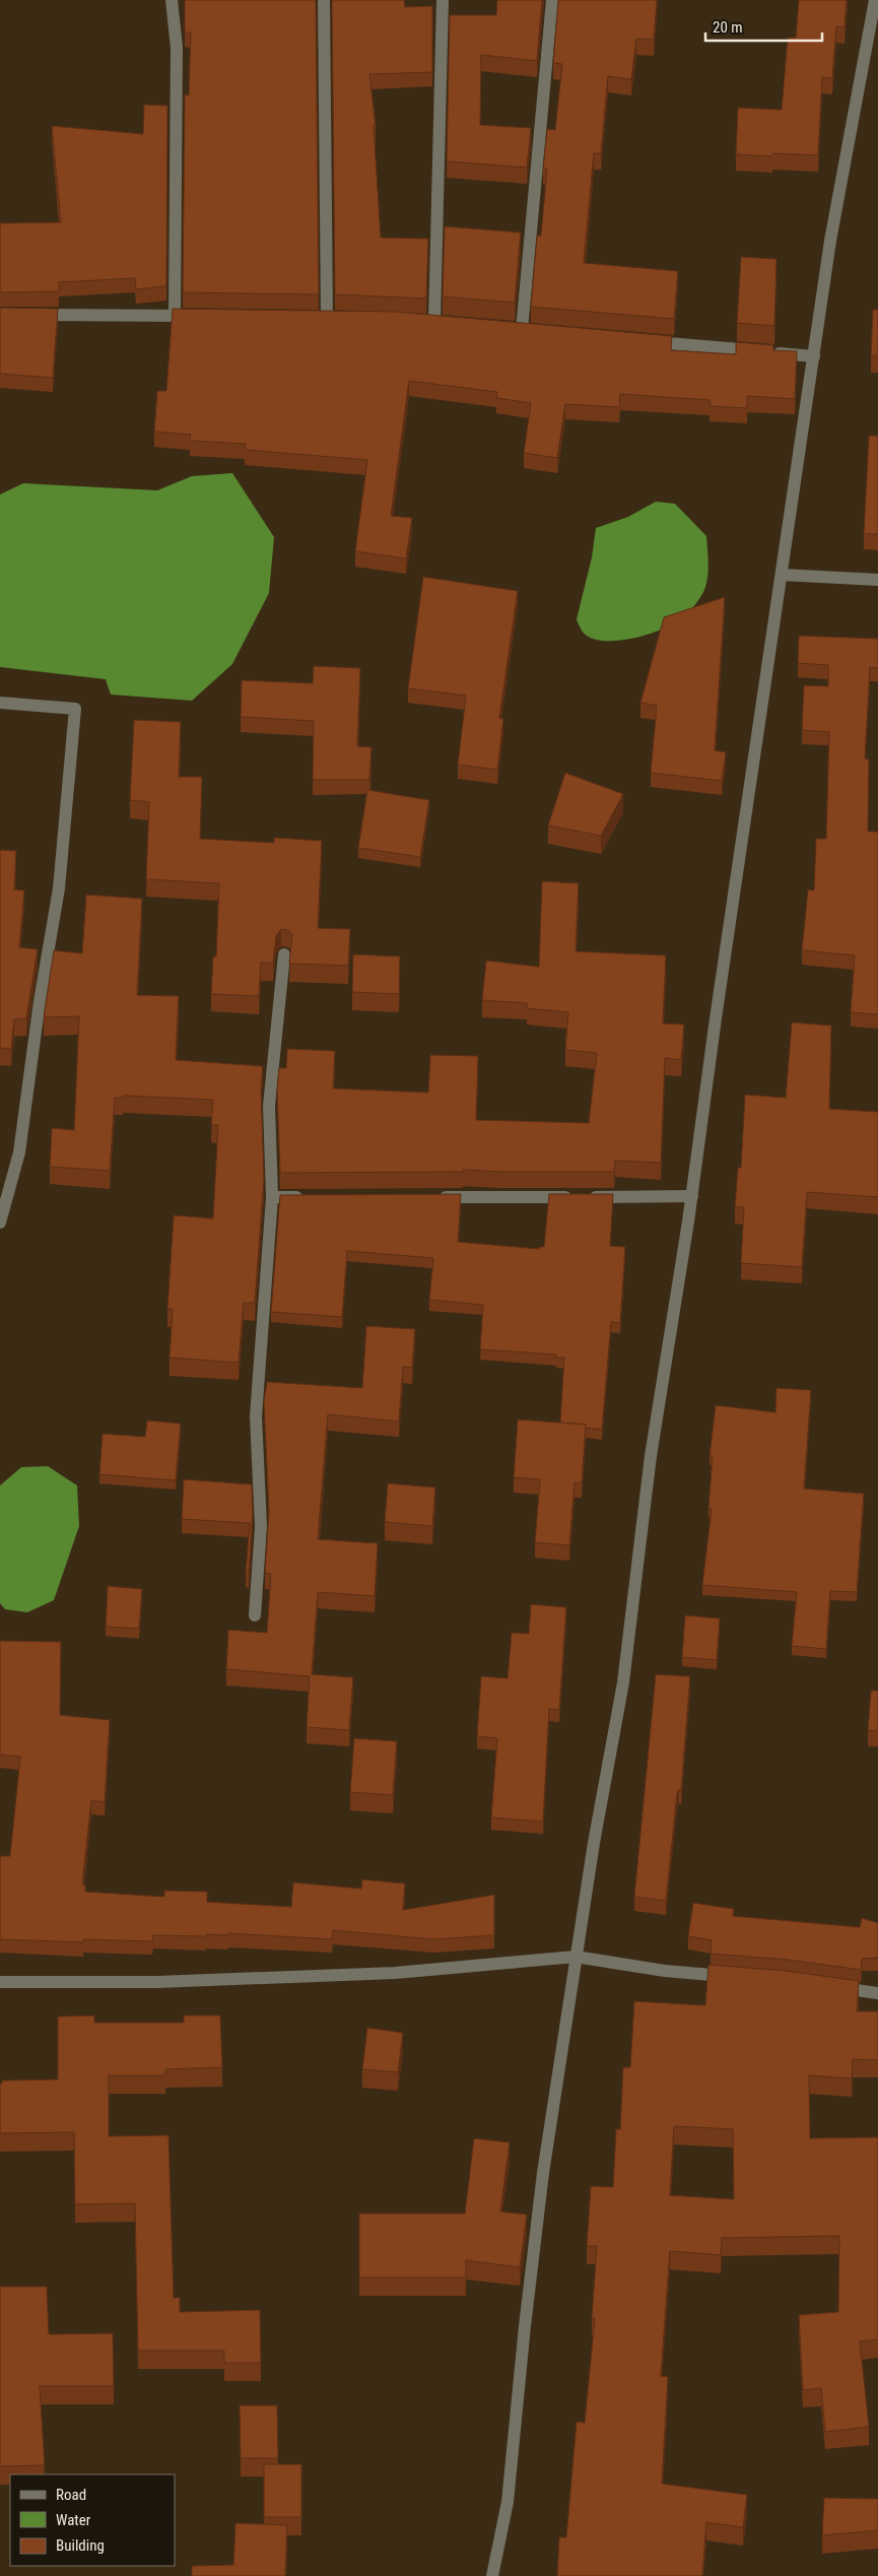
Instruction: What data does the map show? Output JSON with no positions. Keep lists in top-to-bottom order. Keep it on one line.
{"legend":["Road","Water","Building"],"scale_bar":"20 m"}
